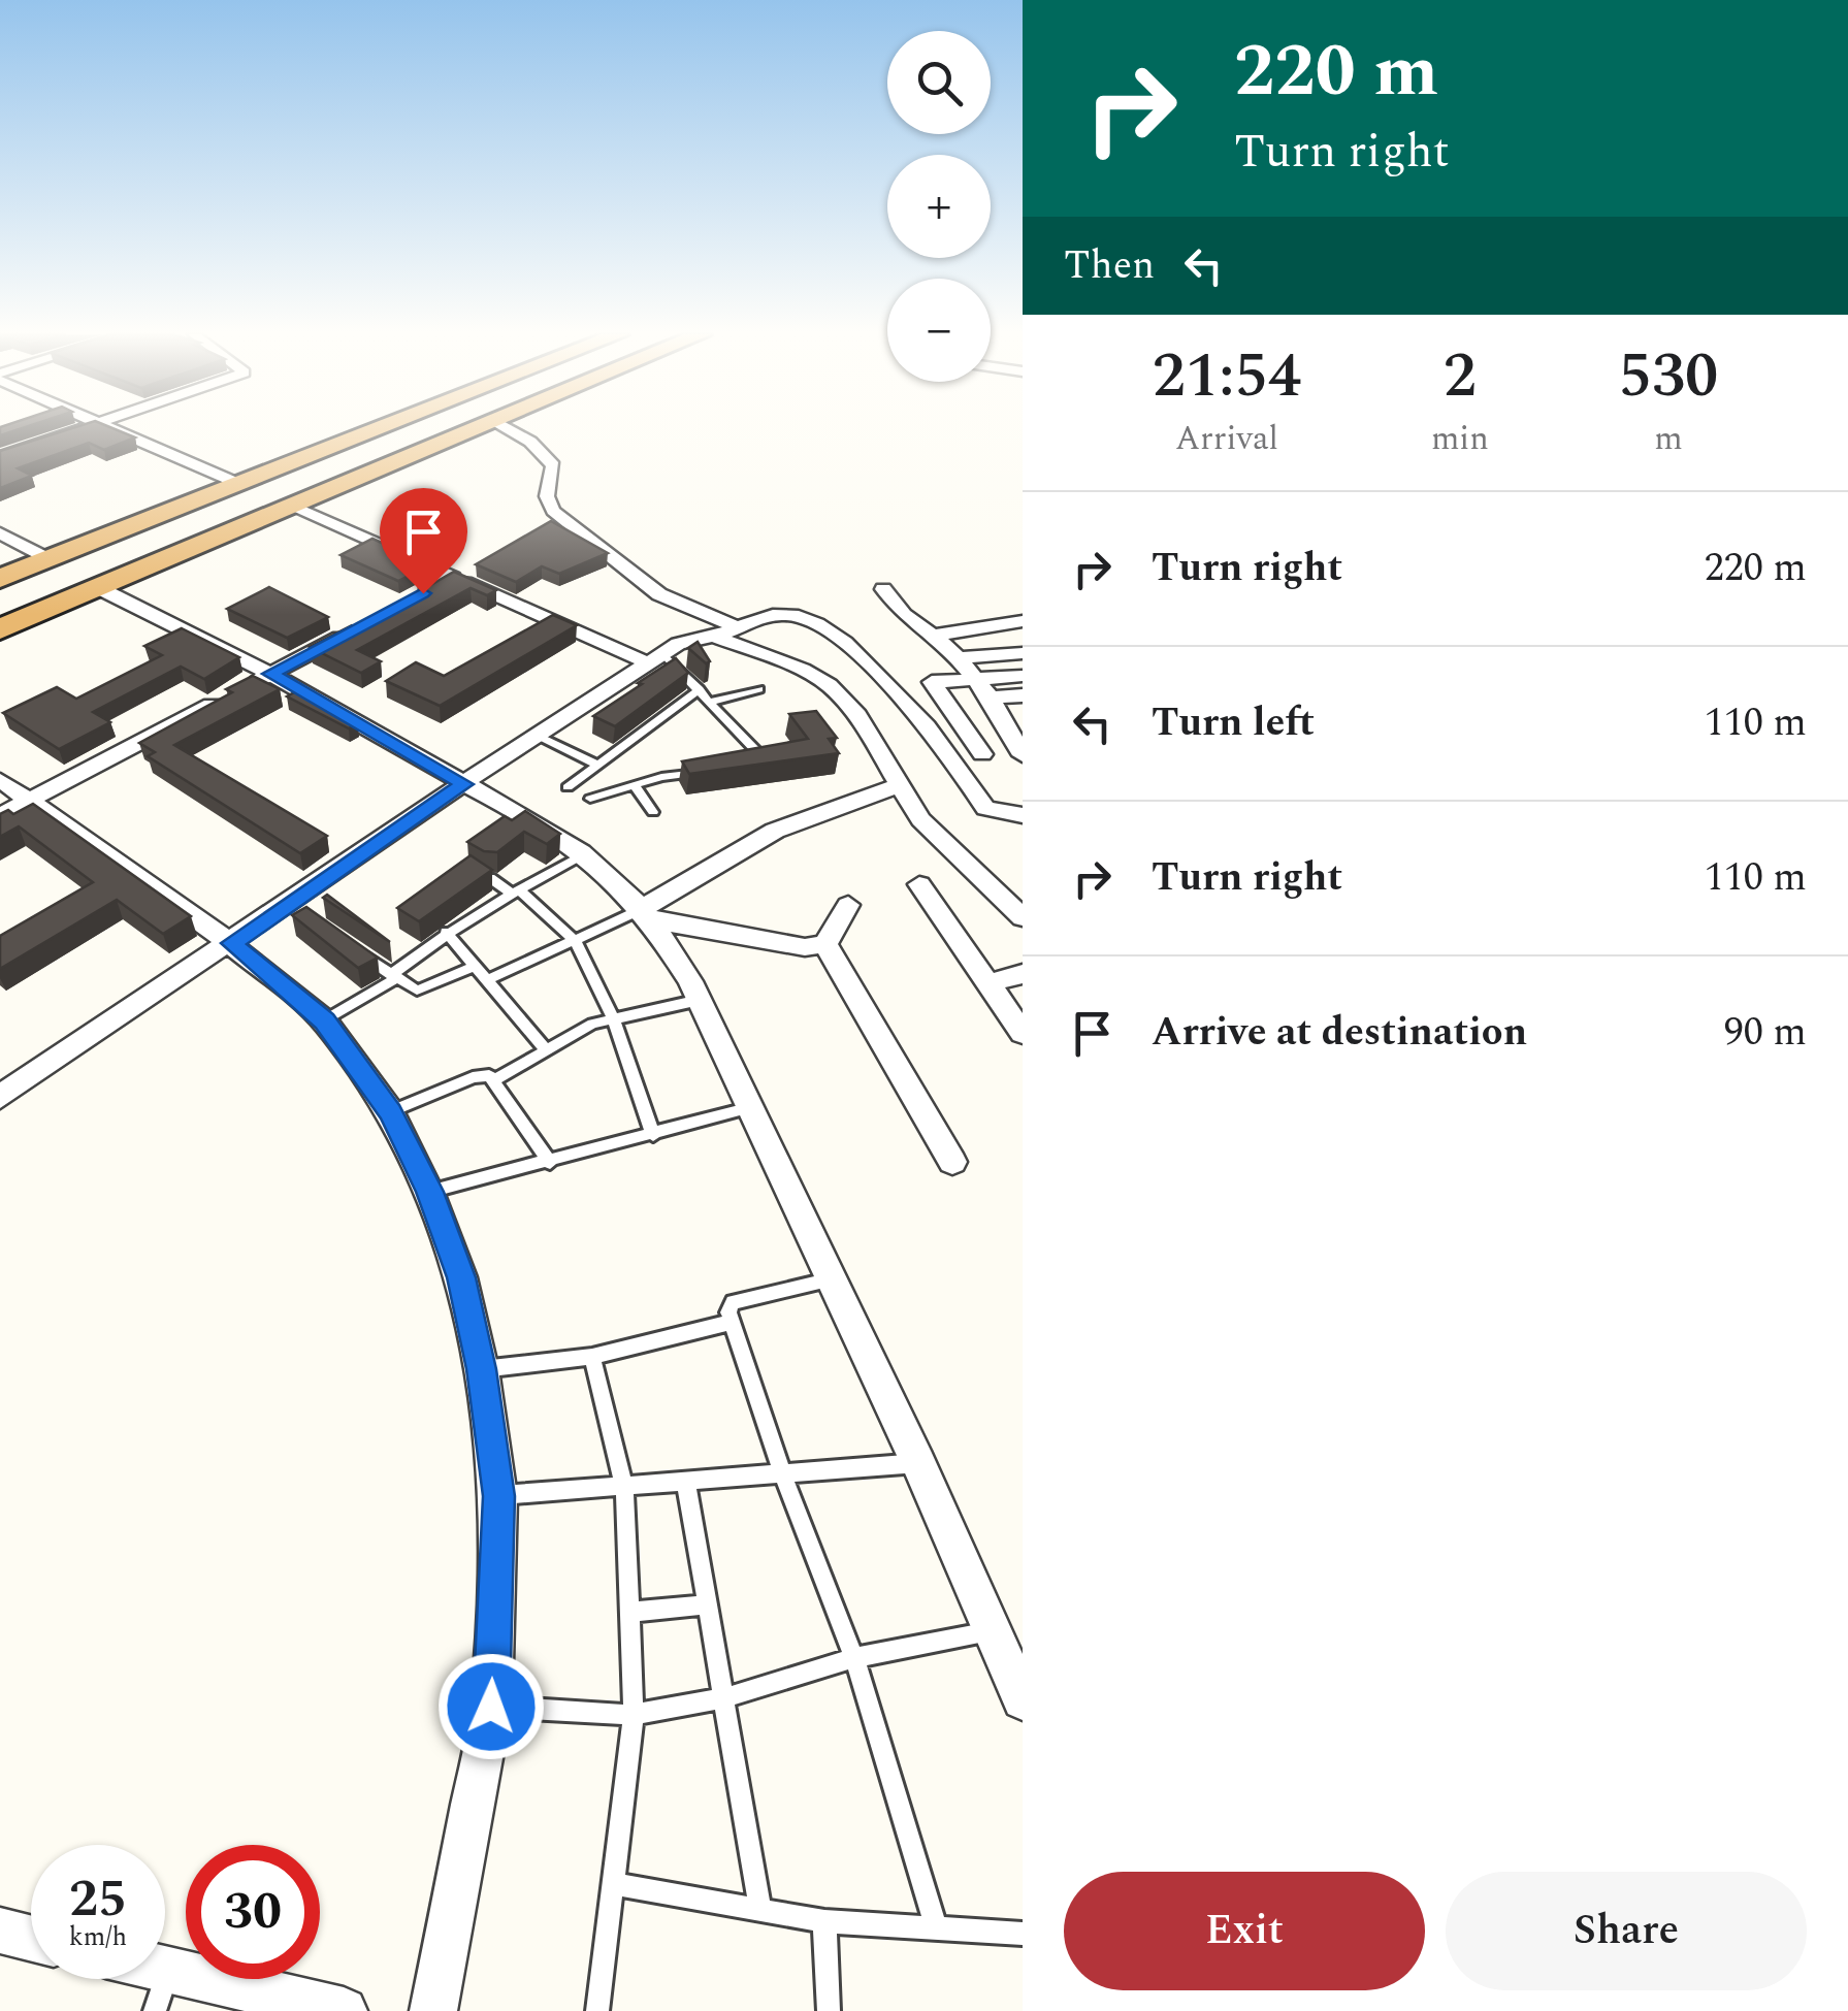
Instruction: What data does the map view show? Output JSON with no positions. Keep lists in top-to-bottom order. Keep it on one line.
{"page":{"turn":["220 m","Turn right"],"map_buttons":["+","−"],"then":"Then","eta":["21:54","Arrival","2","min","530","m"],"list":[{"name":"Turn right","value":"220 m"},{"name":"Turn left","value":"110 m"},{"name":"Turn right","value":"110 m"},{"name":"Arrive at destination","value":"90 m"}],"speed":"25 km/h","limit":"30","buttons":["Exit","Share"]}}
